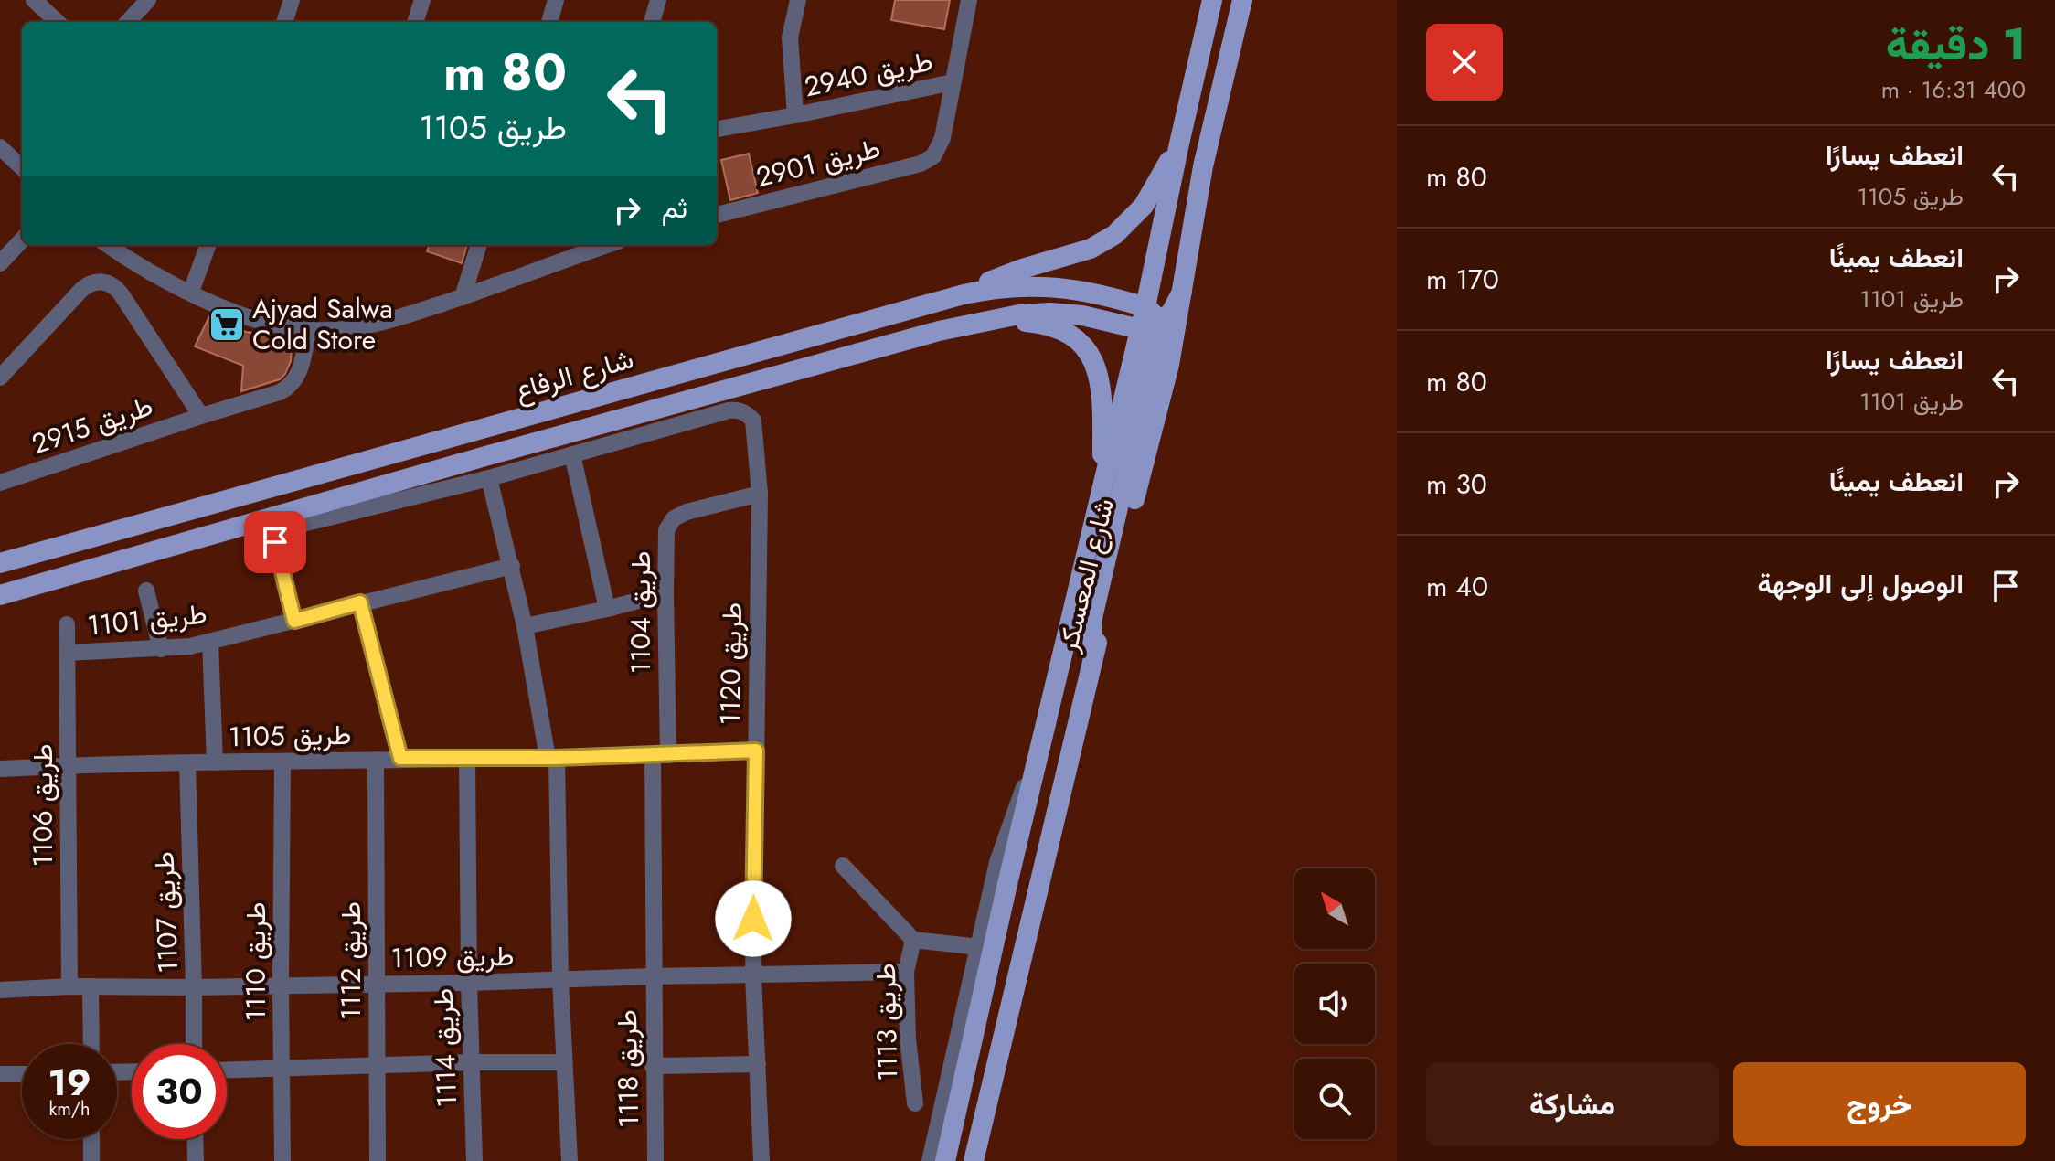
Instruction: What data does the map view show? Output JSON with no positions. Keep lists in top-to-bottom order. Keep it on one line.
{"streets":{"main road":["شارع الرفاع","شارع المعسكر"],"street":["طريق 2940","طريق 2901","طريق 2915","طريق 1104","طريق 1101","طريق 1120","طريق 1105","طريق 1106","طريق 1107","طريق 1109","طريق 1112","طريق 1110","طريق 1113","طريق 1114","طريق 1118"]},"crossings":[["طريق 2940","طريق 2901"],["شارع الرفاع","شارع المعسكر"],["طريق 1104","طريق 1120"],["طريق 1104","طريق 1105"],["طريق 1104","طريق 1109"],["طريق 1104","طريق 1118"],["طريق 1101","طريق 1106"],["طريق 1120","طريق 1105"],["طريق 1120","طريق 1109"],["طريق 1105","طريق 1106"],["طريق 1105","طريق 1107"],["طريق 1105","طريق 1112"],["طريق 1105","طريق 1110"],["طريق 1105","طريق 1114"],["طريق 1106","طريق 1109"],["طريق 1107","طريق 1109"],["طريق 1109","طريق 1112"],["طريق 1109","طريق 1110"],["طريق 1109","طريق 1113"],["طريق 1109","طريق 1114"],["طريق 1109","طريق 1118"]],"places":{"supermarket":["Ajyad Salwa Cold Store"]},"north":"top left","page":{"heading":["1 دقيقة","400 m · 16:31"],"turn":["80 m","طريق 1105"],"list":[{"name":"انعطف يسارًا","note":"طريق 1105","value":"80 m"},{"name":"انعطف يمينًا","note":"طريق 1101","value":"170 m"},{"name":"انعطف يسارًا","note":"طريق 1101","value":"80 m"},{"name":"انعطف يمينًا","value":"30 m"},{"name":"الوصول إلى الوجهة","value":"40 m"}],"then":"ثم","speed":"19 km/h","limit":"30","buttons":["خروج","مشاركة"]}}
